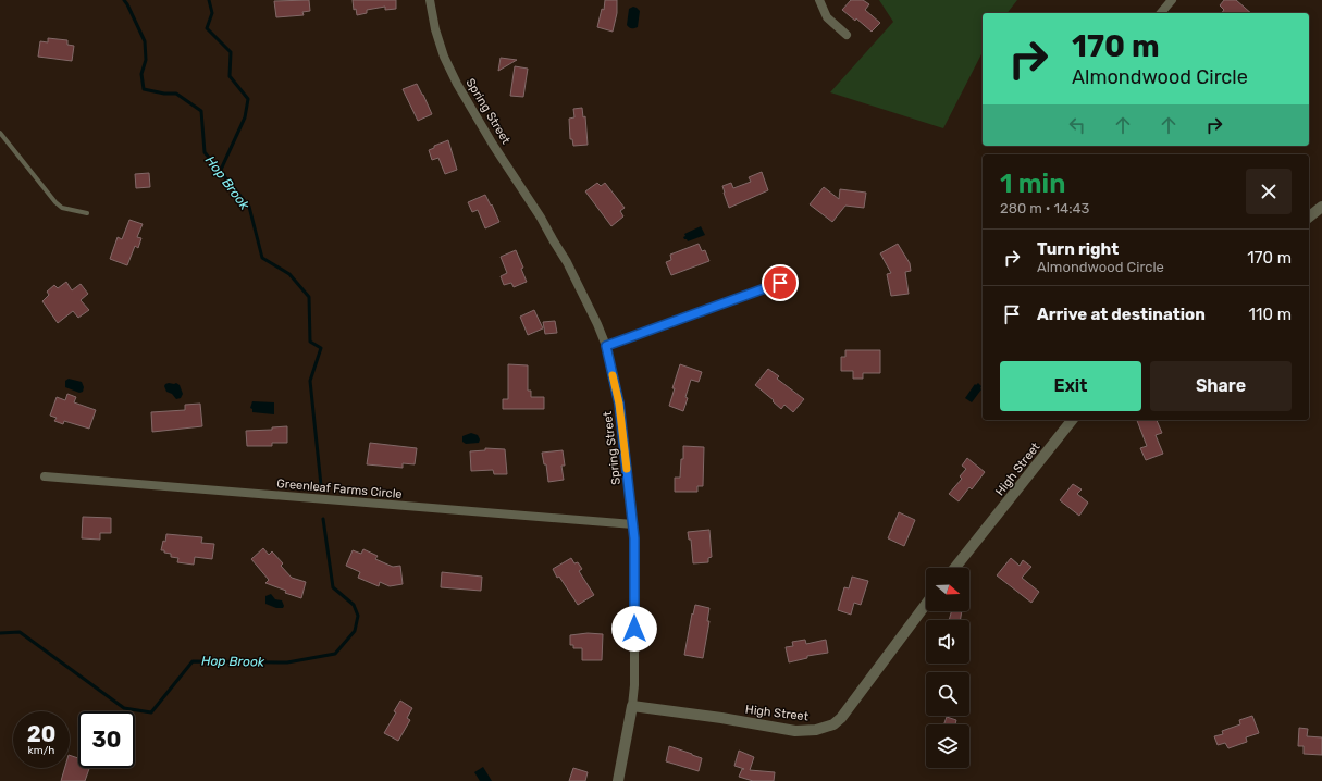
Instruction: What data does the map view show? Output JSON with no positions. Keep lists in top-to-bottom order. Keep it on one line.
{"streets":{"street":["Spring Street","High Street","Greenleaf Farms Circle"]},"crossings":[["Spring Street","High Street"],["Spring Street","Greenleaf Farms Circle"]],"water":["Hop Brook"],"north":"right","page":{"turn":["170 m","Almondwood Circle"],"heading":["1 min","280 m · 14:43"],"list":[{"name":"Turn right","note":"Almondwood Circle","value":"170 m"},{"name":"Arrive at destination","value":"110 m"}],"buttons":["Exit","Share"],"speed":"20 km/h","limit":"30"}}
